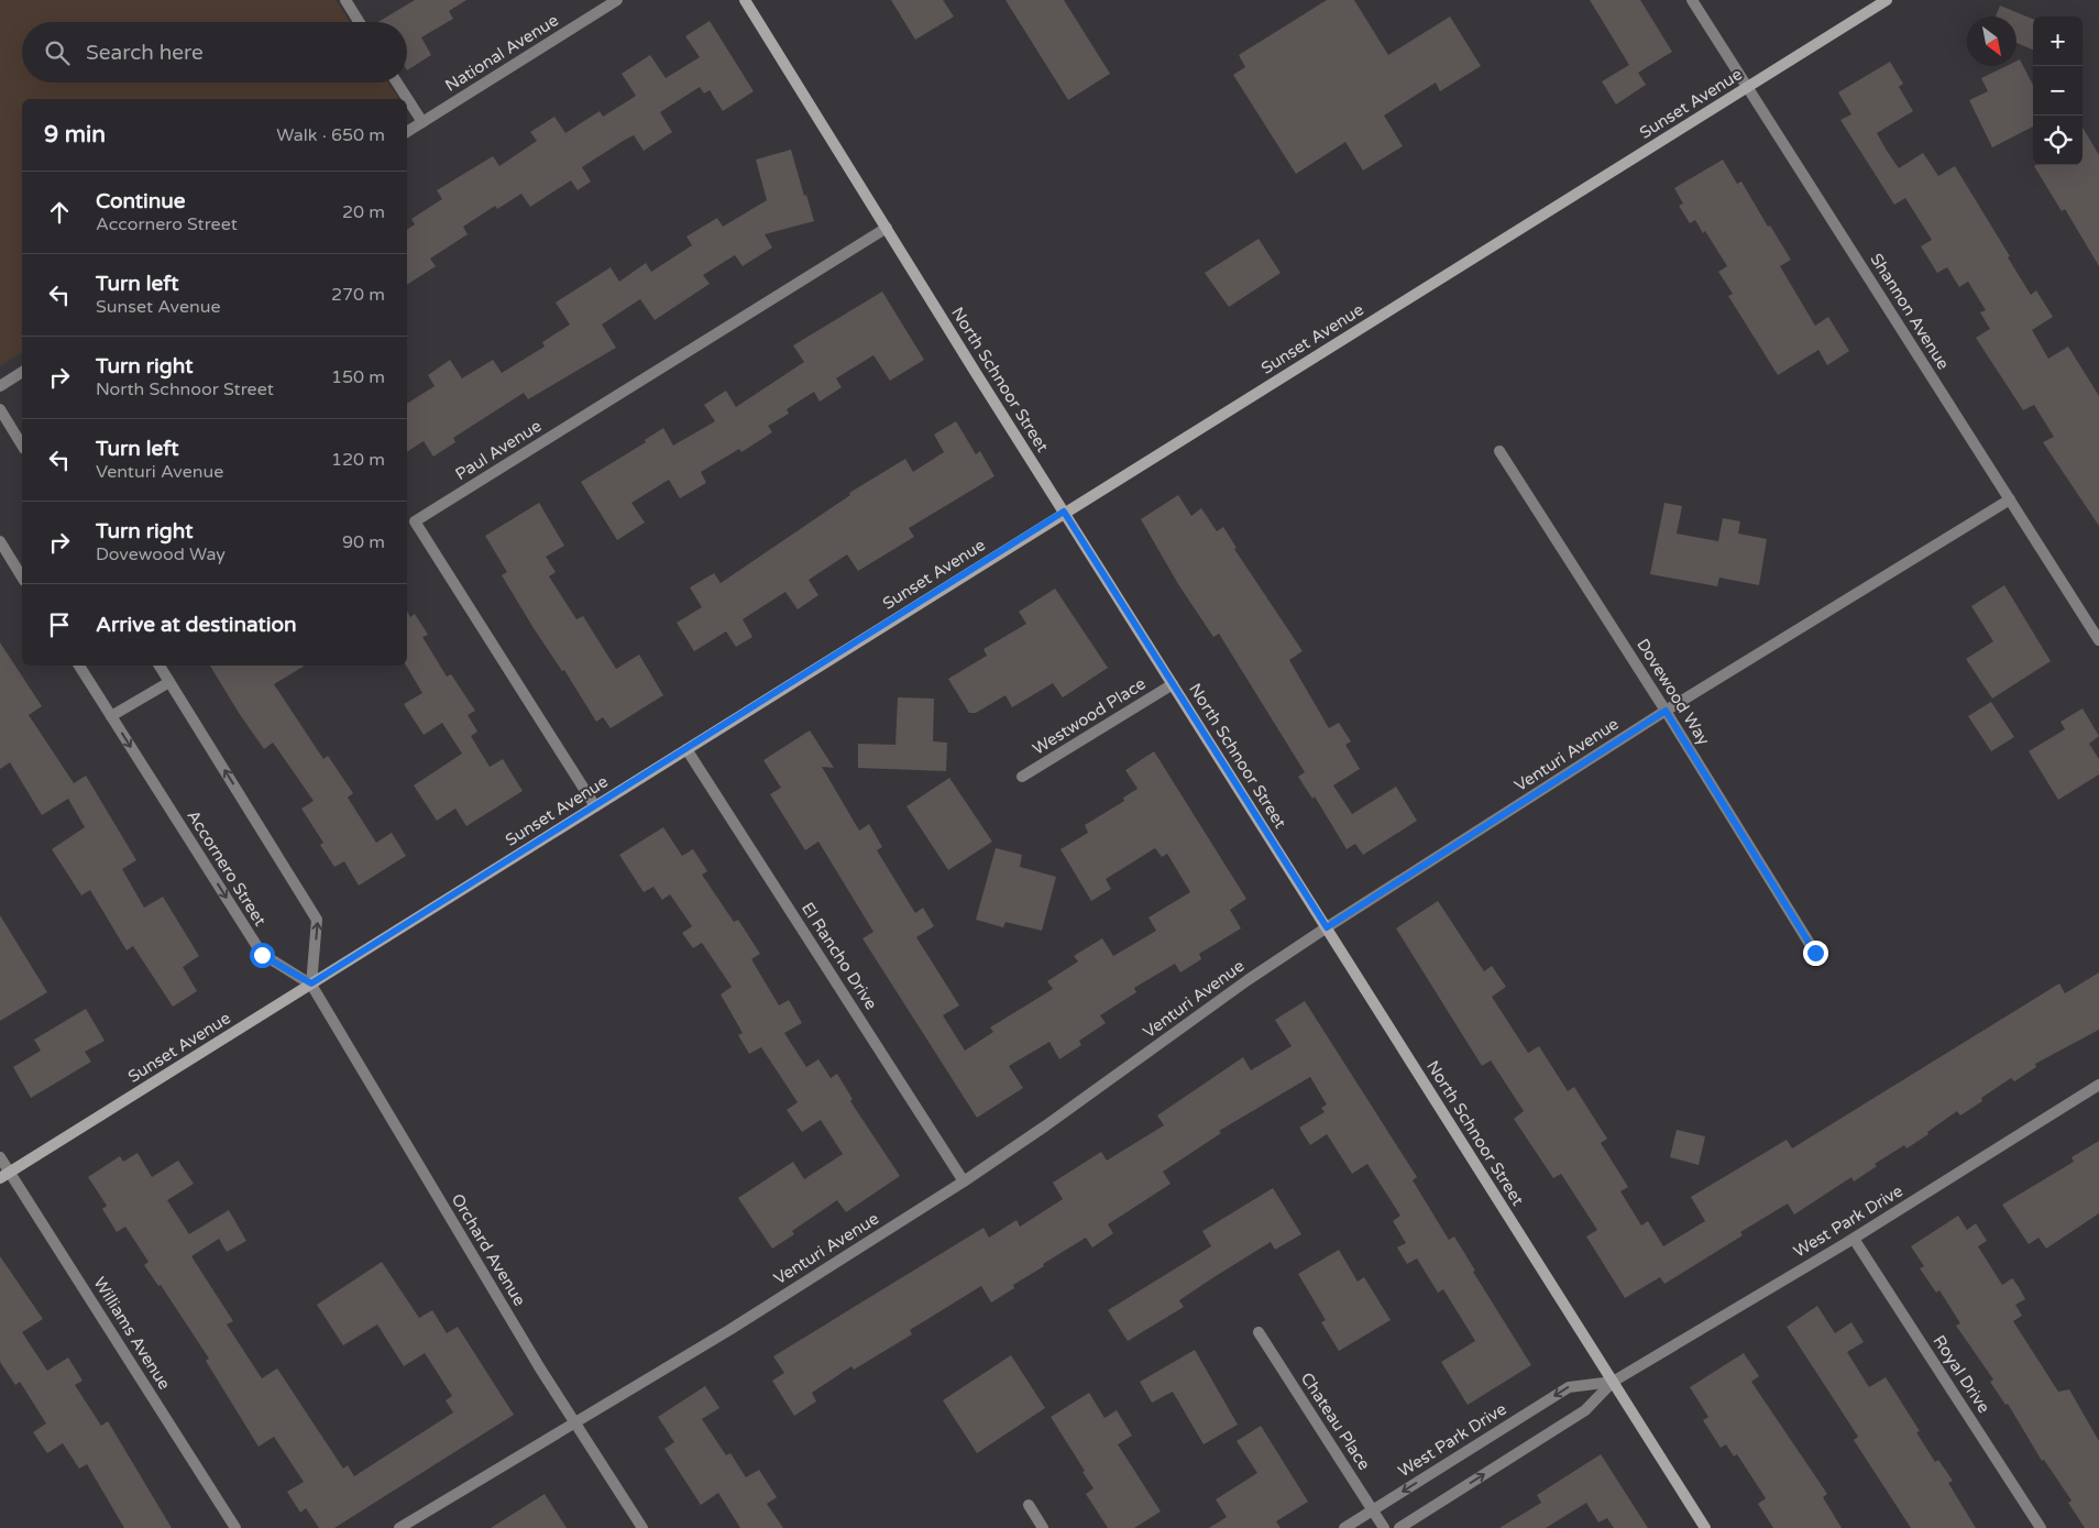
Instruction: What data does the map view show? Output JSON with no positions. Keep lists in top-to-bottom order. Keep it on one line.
{"streets":{"main road":["Sunset Avenue","North Schnoor Street"],"street":["National Avenue","Shannon Avenue","Paul Avenue","Dovewood Way","Westwood Place","Venturi Avenue","Accornero Street","El Rancho Drive","West Park Drive","Orchard Avenue","Williams Avenue","Royal Drive","Chateau Place"]},"crossings":[["Sunset Avenue","Shannon Avenue"],["Sunset Avenue","North Schnoor Street"],["Sunset Avenue","Paul Avenue"],["Sunset Avenue","Accornero Street"],["Sunset Avenue","El Rancho Drive"],["Sunset Avenue","Orchard Avenue"],["Sunset Avenue","Williams Avenue"],["Shannon Avenue","Venturi Avenue"],["North Schnoor Street","Paul Avenue"],["North Schnoor Street","Westwood Place"],["North Schnoor Street","Venturi Avenue"],["North Schnoor Street","West Park Drive"],["Dovewood Way","Venturi Avenue"],["Venturi Avenue","El Rancho Drive"],["Venturi Avenue","Orchard Avenue"],["Accornero Street","Orchard Avenue"],["West Park Drive","Royal Drive"],["West Park Drive","Chateau Place"]],"north":"bottom right","page":{"map_buttons":["+","−"],"search":"Search here","heading":["9 min","Walk · 650 m"],"list":[["Continue","Accornero Street","20 m"],["Turn left","Sunset Avenue","270 m"],["Turn right","North Schnoor Street","150 m"],["Turn left","Venturi Avenue","120 m"],["Turn right","Dovewood Way","90 m"],"Arrive at destination"]}}
